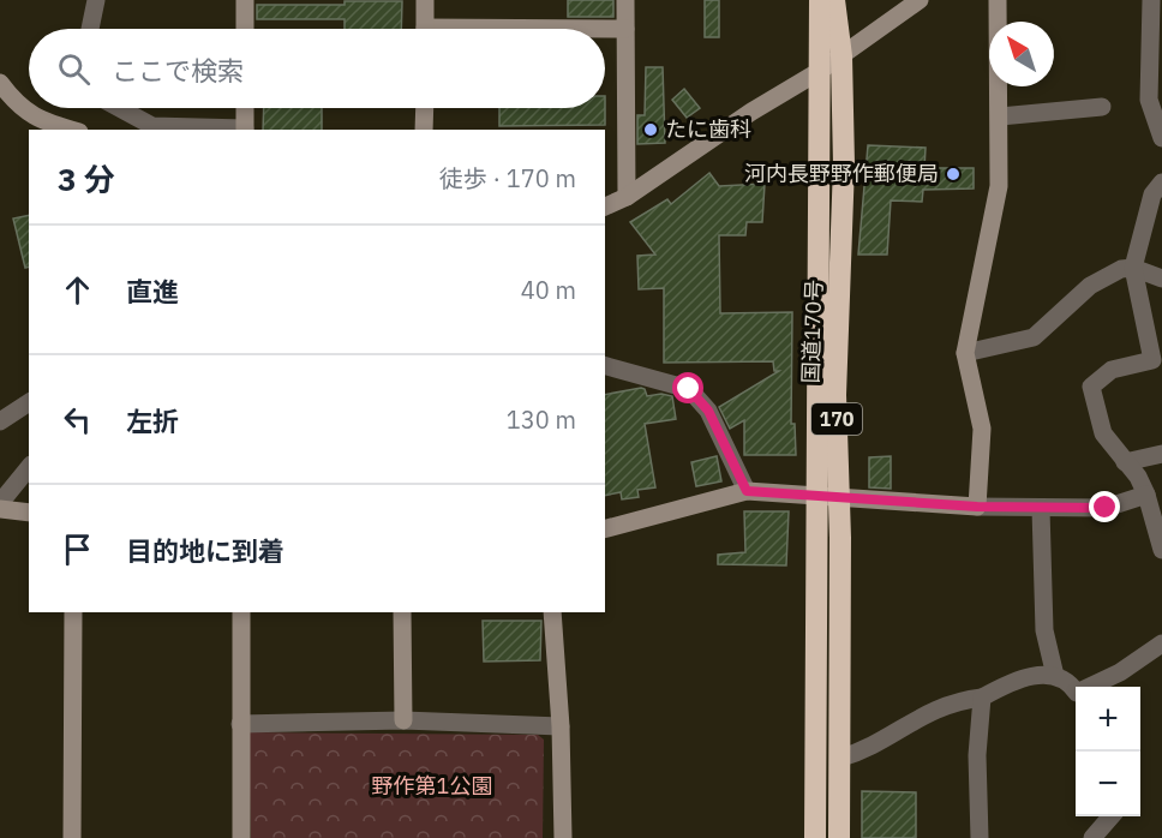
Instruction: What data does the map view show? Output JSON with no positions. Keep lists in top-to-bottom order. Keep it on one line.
{"streets":{"highway":["国道170号","170"]},"parks":["野作第1公園"],"places":["たに歯科","河内長野野作郵便局"],"north":"top left","page":{"search":"ここで検索","heading":["3 分","徒歩 · 170 m"],"list":[["直進","40 m"],["左折","130 m"],"目的地に到着"],"map_buttons":["+","−"]}}
